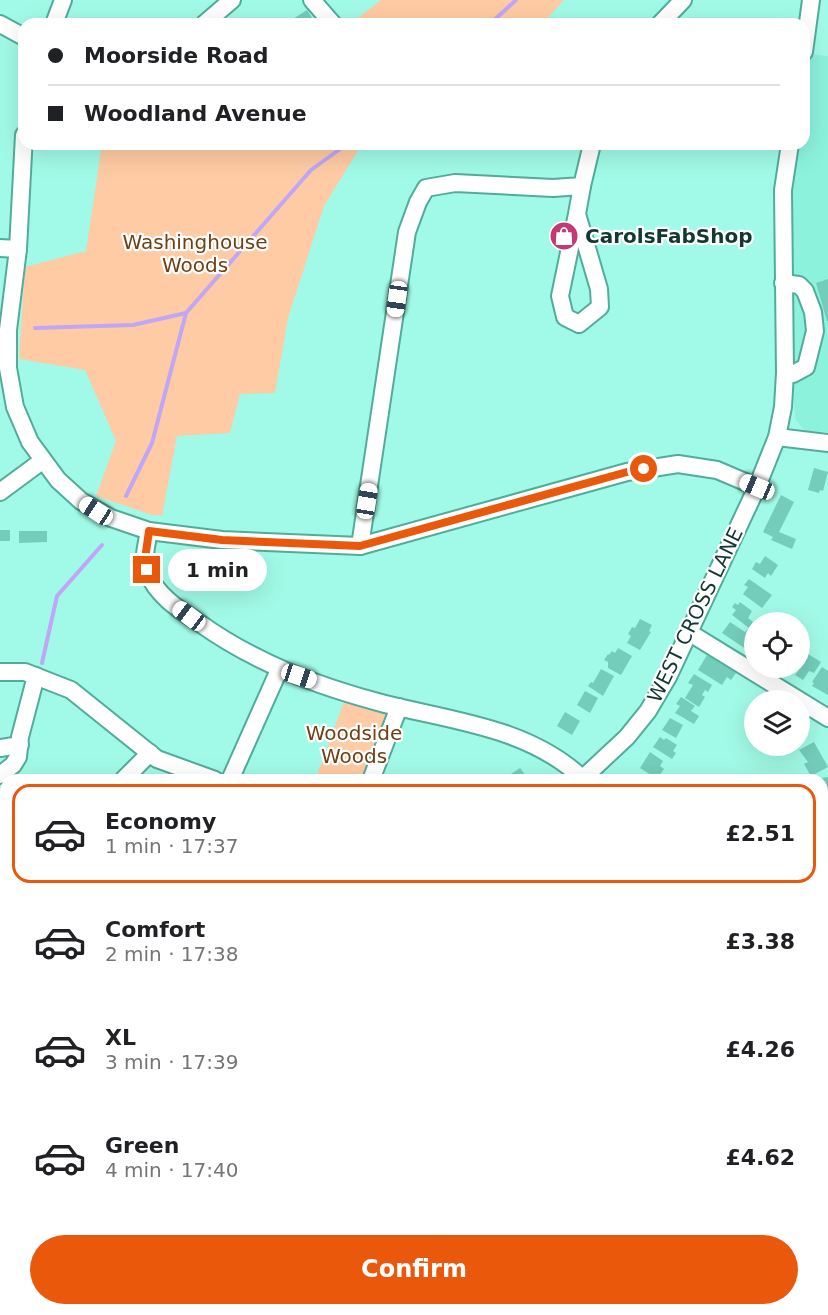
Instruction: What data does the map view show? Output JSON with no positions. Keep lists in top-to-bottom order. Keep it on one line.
{"streets":{"street":["WEST CROSS LANE"]},"parks":["Washinghouse Woods","Woodside Woods"],"places":{"shop":["CarolsFabShop"]},"page":{"banner":["Moorside Road","Woodland Avenue"],"bubble":"1 min","list":[{"name":"Economy","note":"1 min · 17:37","value":"£2.51"},{"name":"Comfort","note":"2 min · 17:38","value":"£3.38"},{"name":"XL","note":"3 min · 17:39","value":"£4.26"},{"name":"Green","note":"4 min · 17:40","value":"£4.62"}],"buttons":"Confirm"}}
